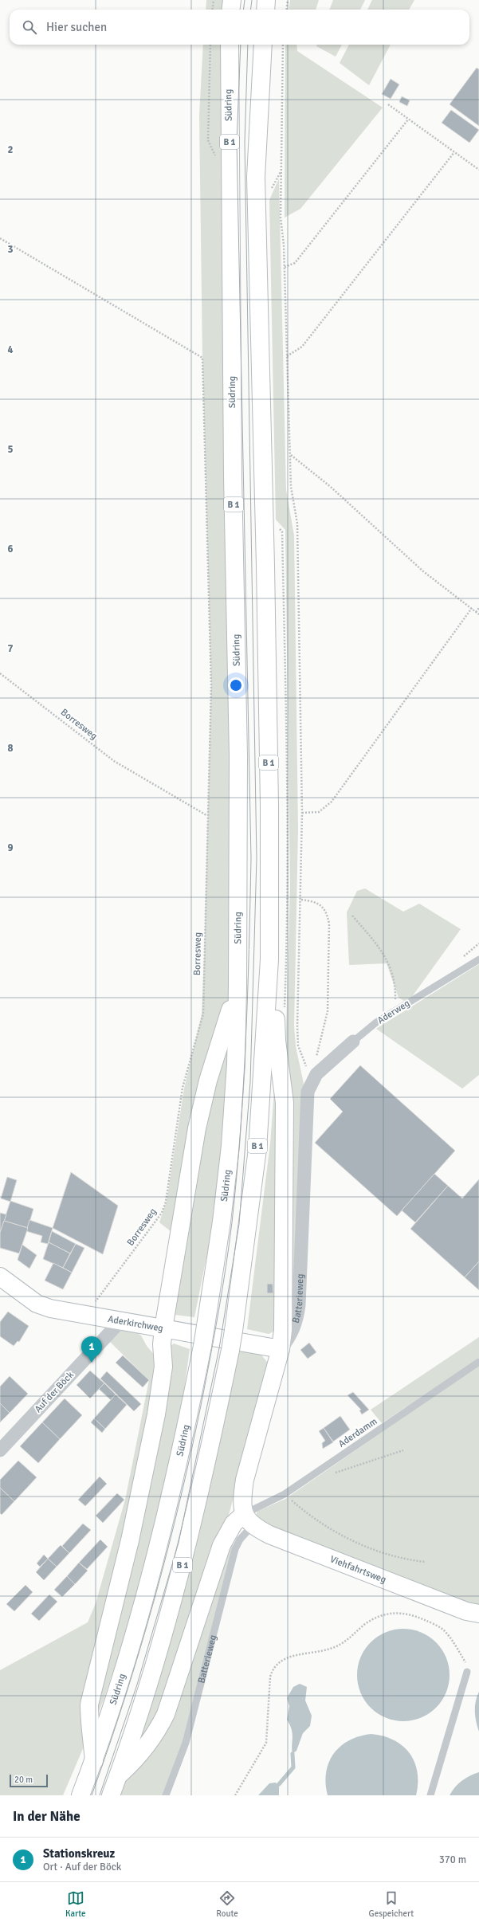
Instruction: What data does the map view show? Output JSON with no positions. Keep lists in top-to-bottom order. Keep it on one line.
{"streets":{"main road":["Südring","B 1","Batterieweg","Aderkirchweg","Viehfahrtsweg"],"street":["Aderweg","Auf der Böck"],"lane":["Aderdamm"],"path":["Borresweg"]},"crossings":[["Borresweg","Aderkirchweg"],["Aderweg","Batterieweg"],["Batterieweg","Aderkirchweg"],["Batterieweg","Aderdamm"],["Batterieweg","Viehfahrtsweg"],["Aderkirchweg","Auf der Böck"],["Aderdamm","Viehfahrtsweg"]],"scale_bar":"20 m","page":{"search":"Hier suchen","pins":"1","scale":"20 m","heading":"In der Nähe","list":[{"mark":"1","name":"Stationskreuz","note":"Ort · Auf der Böck","value":"370 m"}],"nav":["Karte","Route","Gespeichert"]},"grid":{"rows":["2","3","4","5","6","7","8","9"]}}
